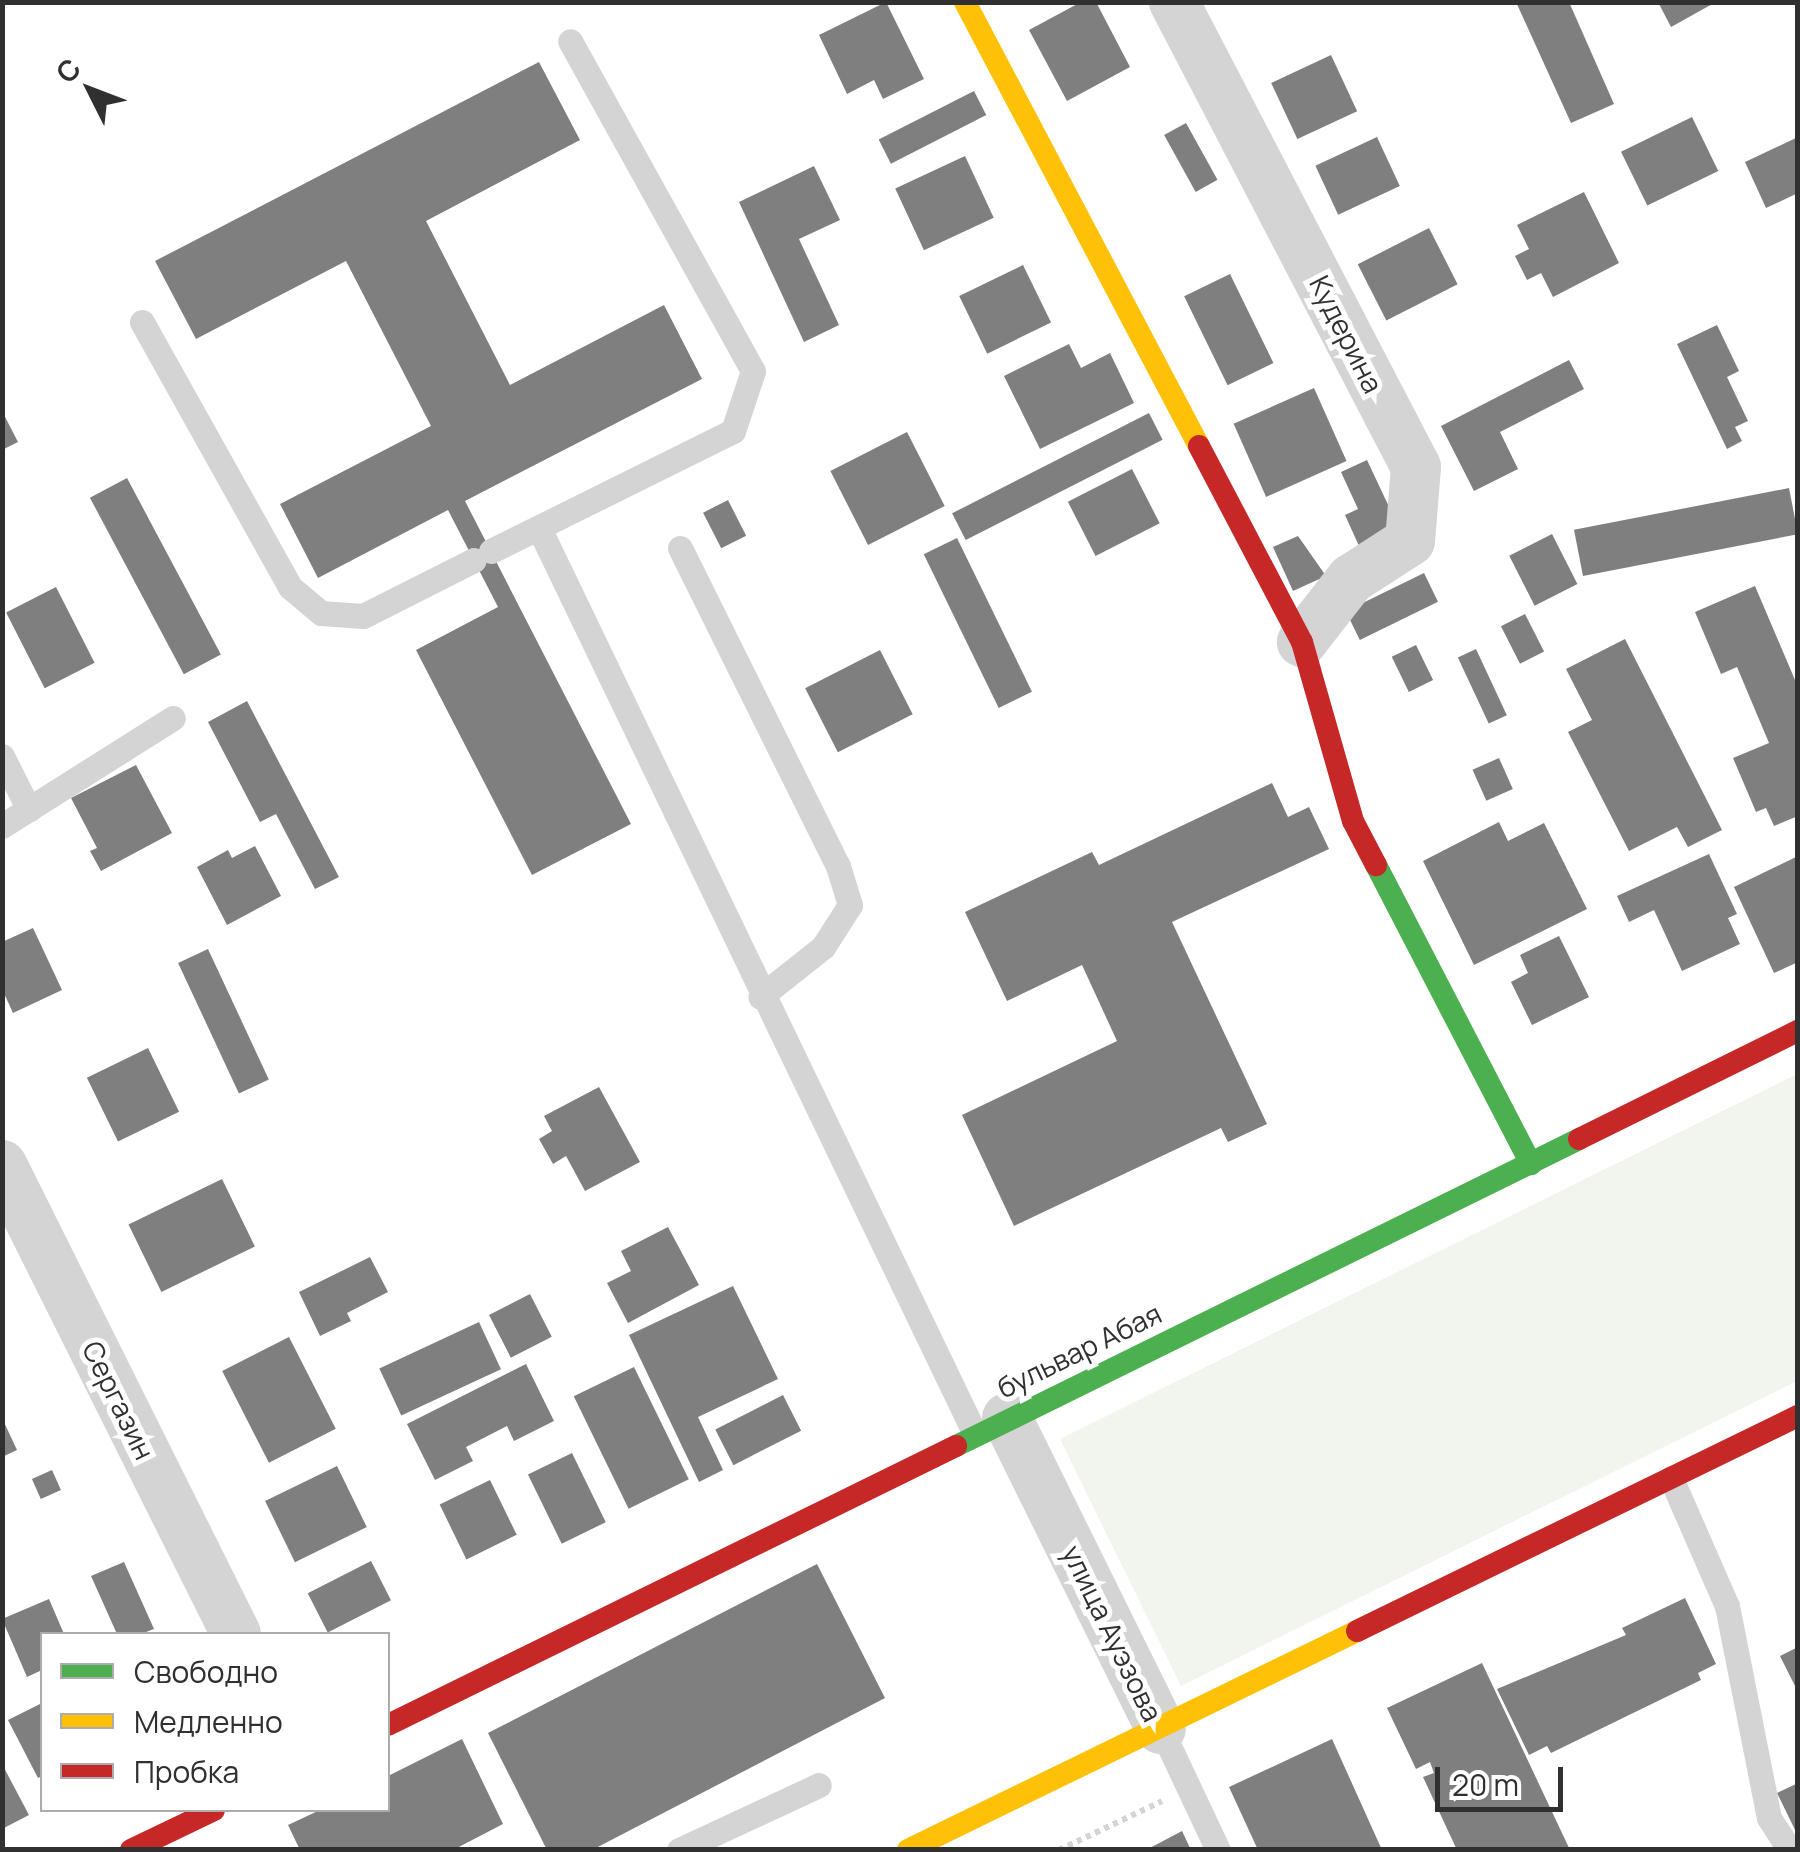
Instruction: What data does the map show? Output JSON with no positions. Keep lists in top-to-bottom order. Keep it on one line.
{"streets":{"main road":["бульвар Абая"],"street":["Кудерина","Сергазин","улица Ауэзова"]},"crossings":[["бульвар Абая","улица Ауэзова"]],"legend":["Свободно","Медленно","Пробка"],"scale_bar":"20 m","north":"top left"}
